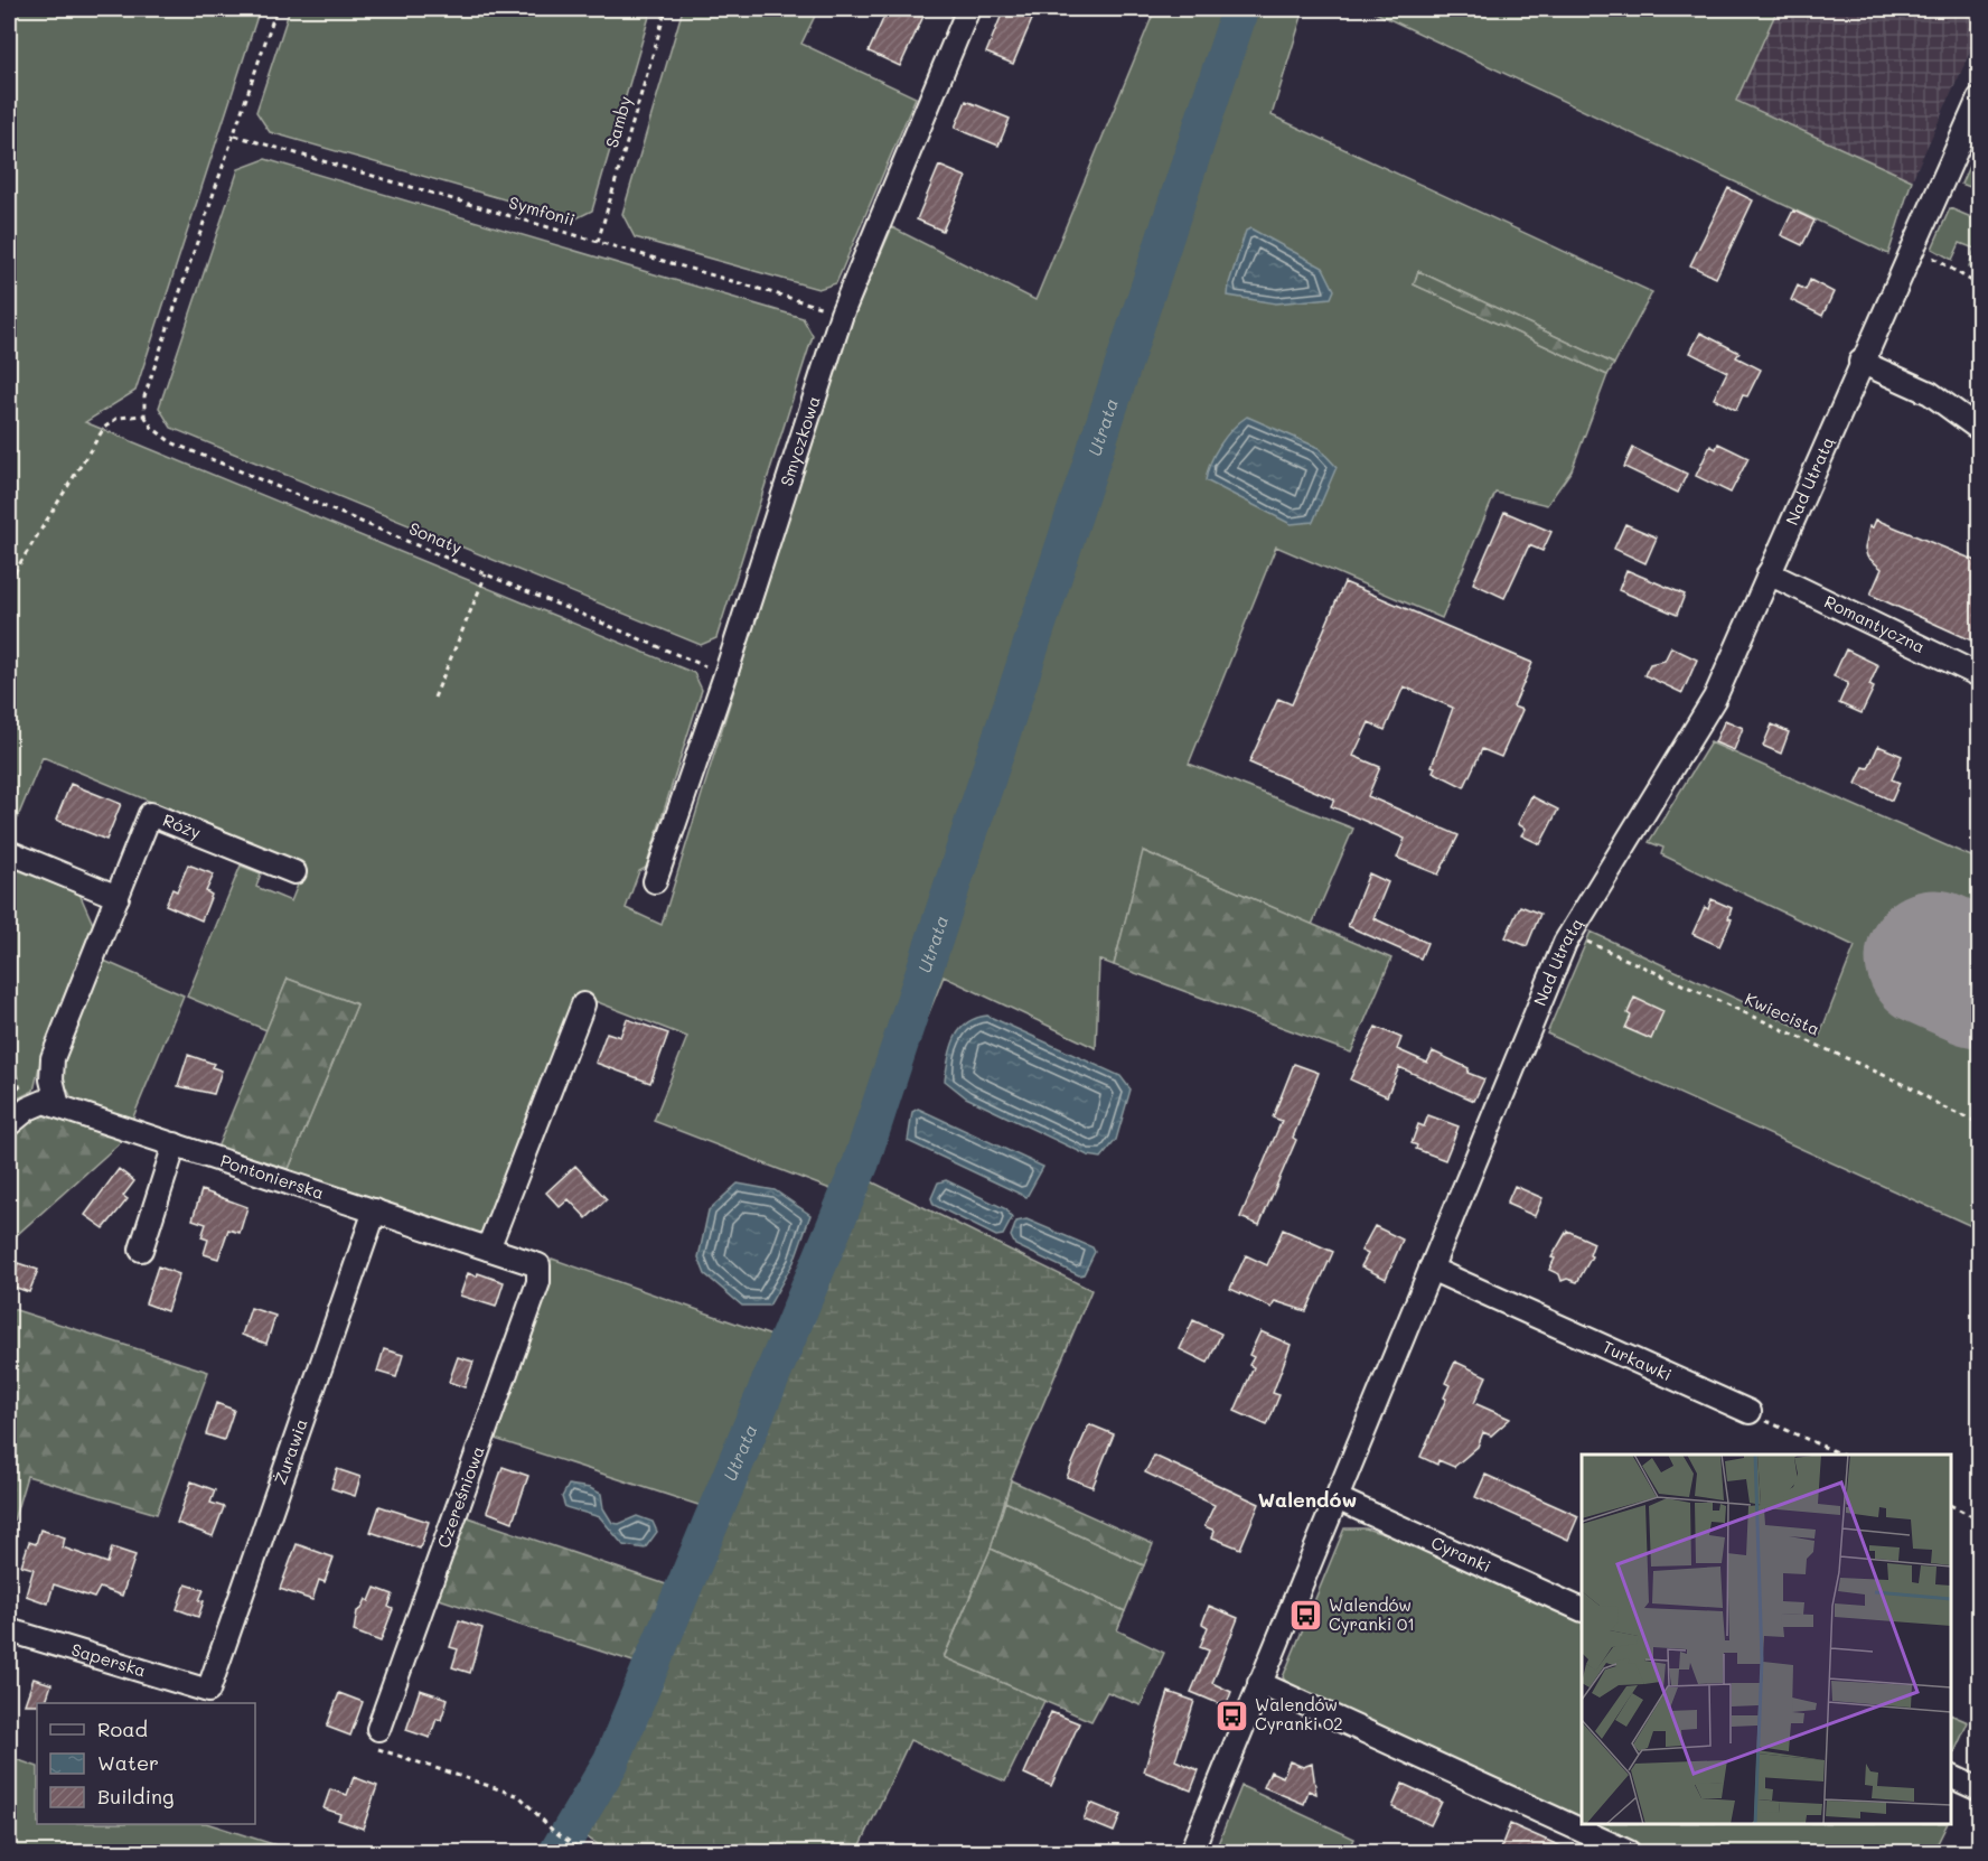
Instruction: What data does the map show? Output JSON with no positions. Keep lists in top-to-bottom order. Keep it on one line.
{"streets":{"street":["Smyczkowa","Nad Utratą","Romantyczna","Róży","Pontonierska","Turkawki","Żurawia","Czereśniowa","Cyranki","Saperska"],"path":["Samby","Symfonii","Sonaty","Kwiecista"]},"crossings":[["Samby","Symfonii"],["Symfonii","Smyczkowa"],["Smyczkowa","Sonaty"],["Nad Utratą","Romantyczna"],["Nad Utratą","Kwiecista"],["Nad Utratą","Turkawki"],["Nad Utratą","Cyranki"],["Róży","Pontonierska"],["Pontonierska","Żurawia"],["Pontonierska","Czereśniowa"],["Żurawia","Saperska"]],"districts":["Walendów"],"water":["Utrata"],"places":{"bus stop":["Walendów Cyranki 01","Walendów Cyranki 02"]},"legend":["Road","Water","Building"]}
